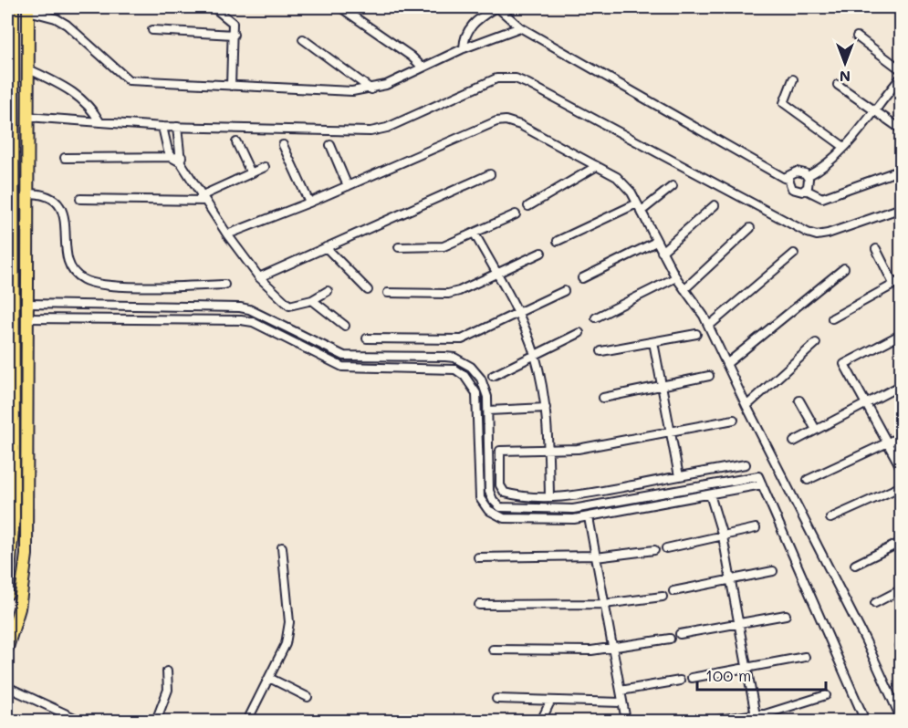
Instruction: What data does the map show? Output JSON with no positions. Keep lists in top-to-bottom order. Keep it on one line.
{"scale_bar":"100 m","north":"bottom"}
